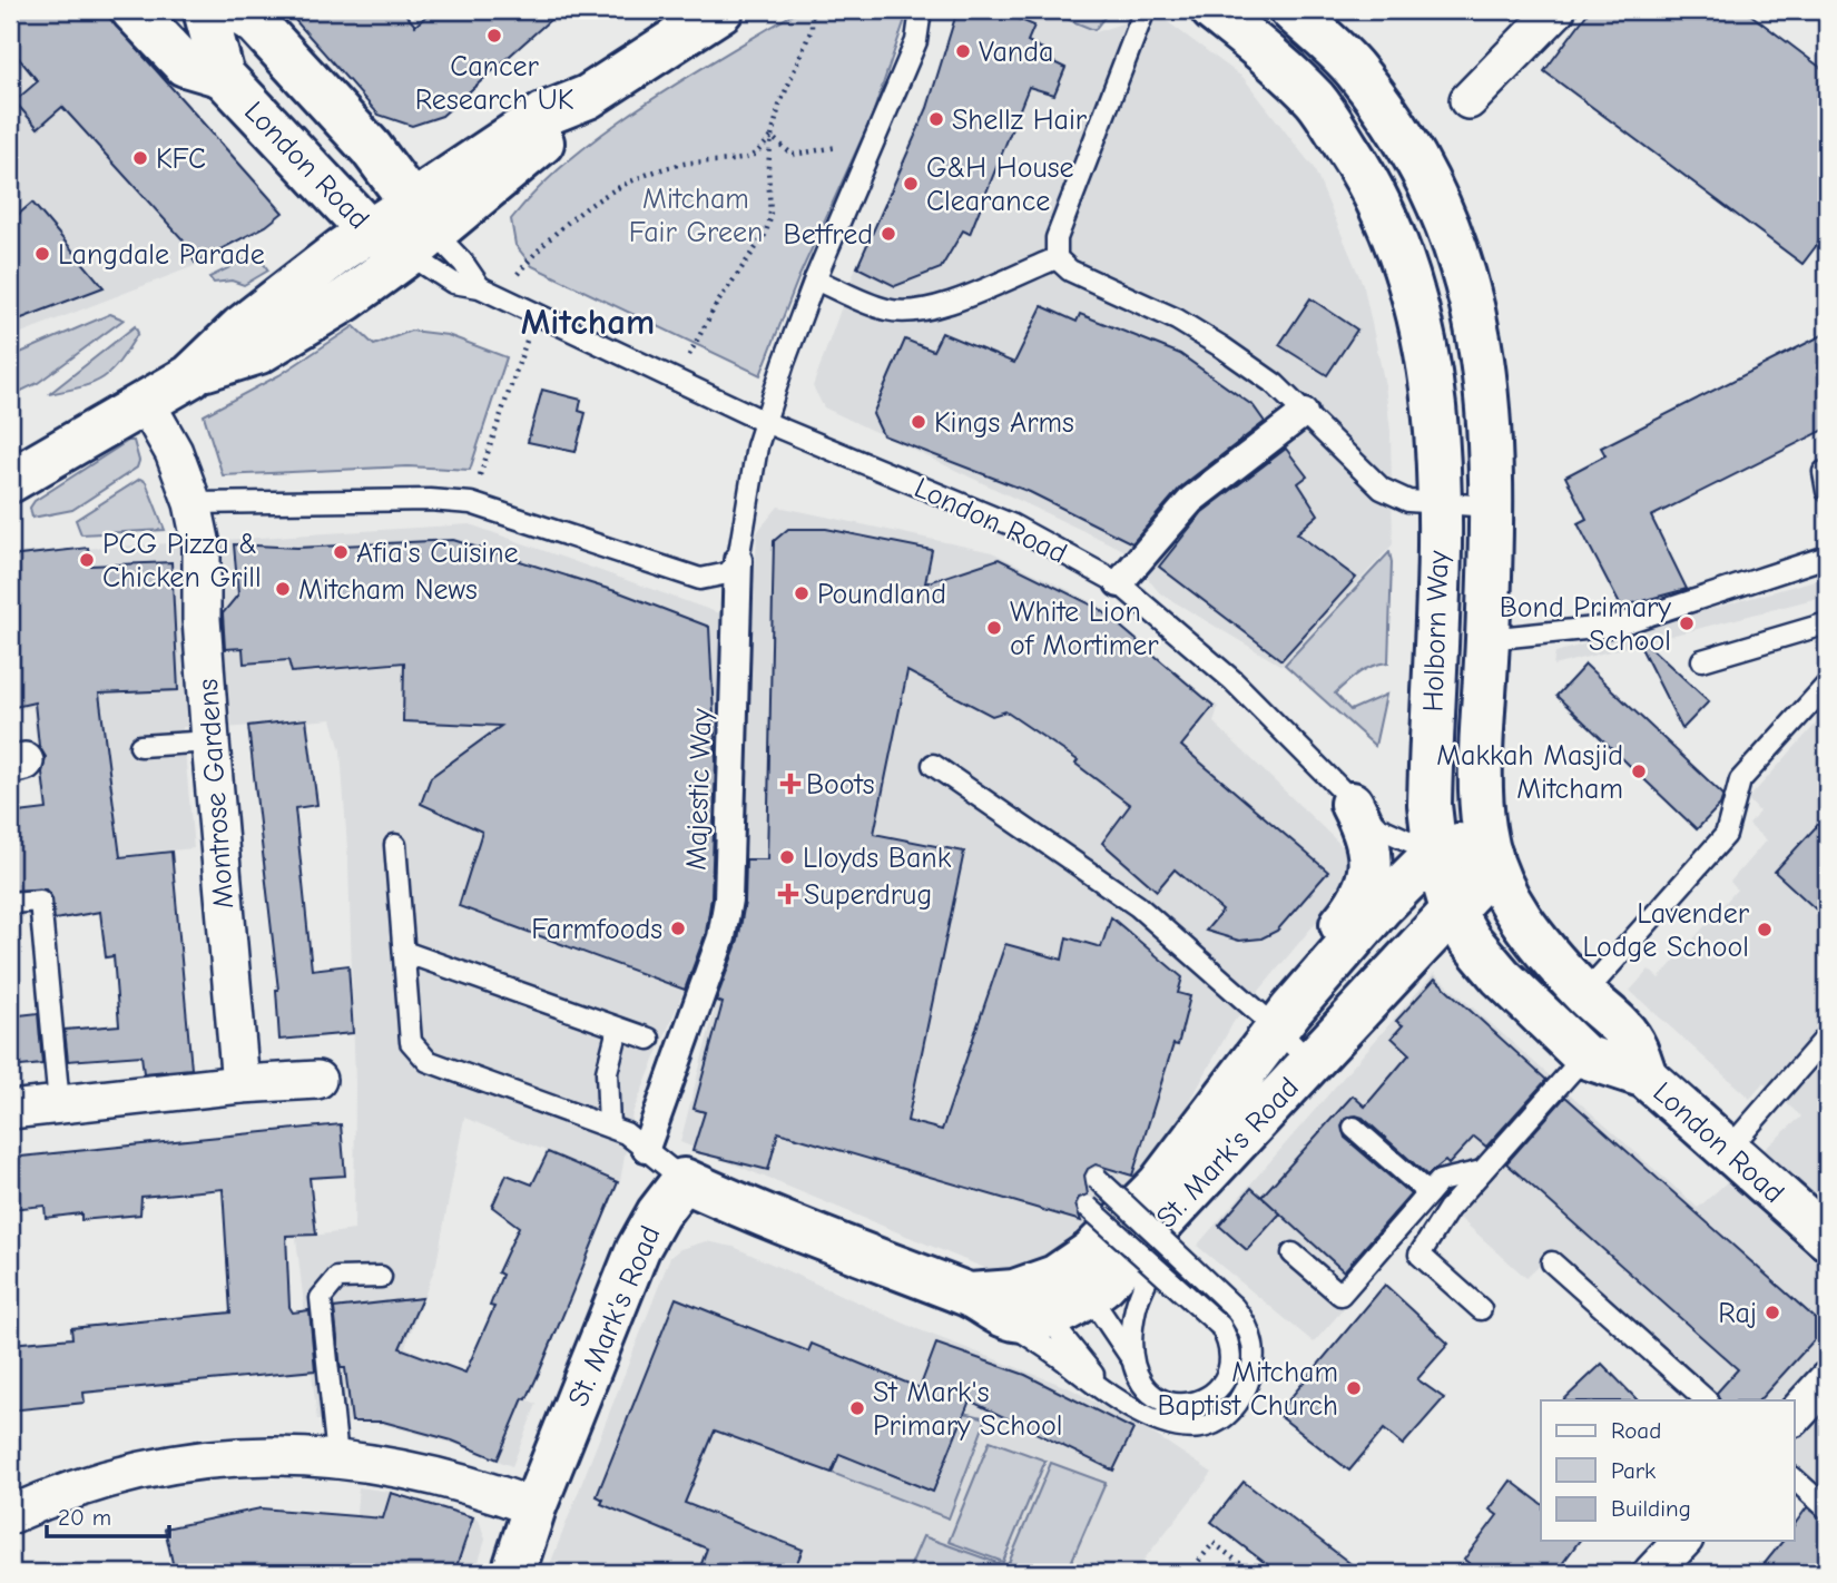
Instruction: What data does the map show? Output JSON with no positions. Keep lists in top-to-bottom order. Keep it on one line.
{"streets":{"main road":["London Road","Holborn Way","St. Mark's Road"],"street":["Majestic Way","Montrose Gardens"]},"crossings":[["London Road","Holborn Way"],["London Road","Majestic Way"],["London Road","St. Mark's Road"],["Holborn Way","St. Mark's Road"]],"districts":["Mitcham"],"parks":["Mitcham Fair Green"],"places":{"other":["Cancer Research UK","Vanda","Shellz Hair","KFC","G&H House Clearance","Betfred","Langdale Parade","Kings Arms","Afia's Cuisine","PCG Pizza & Chicken Grill","Mitcham News","Poundland","Bond Primary School","White Lion of Mortimer","Makkah Masjid Mitcham","Lloyds Bank","Farmfoods","Lavender Lodge School","Raj","Mitcham Baptist Church","St Mark's Primary School"],"health":["Boots","Superdrug"]},"legend":["Road","Park","Building"],"scale_bar":"20 m"}
